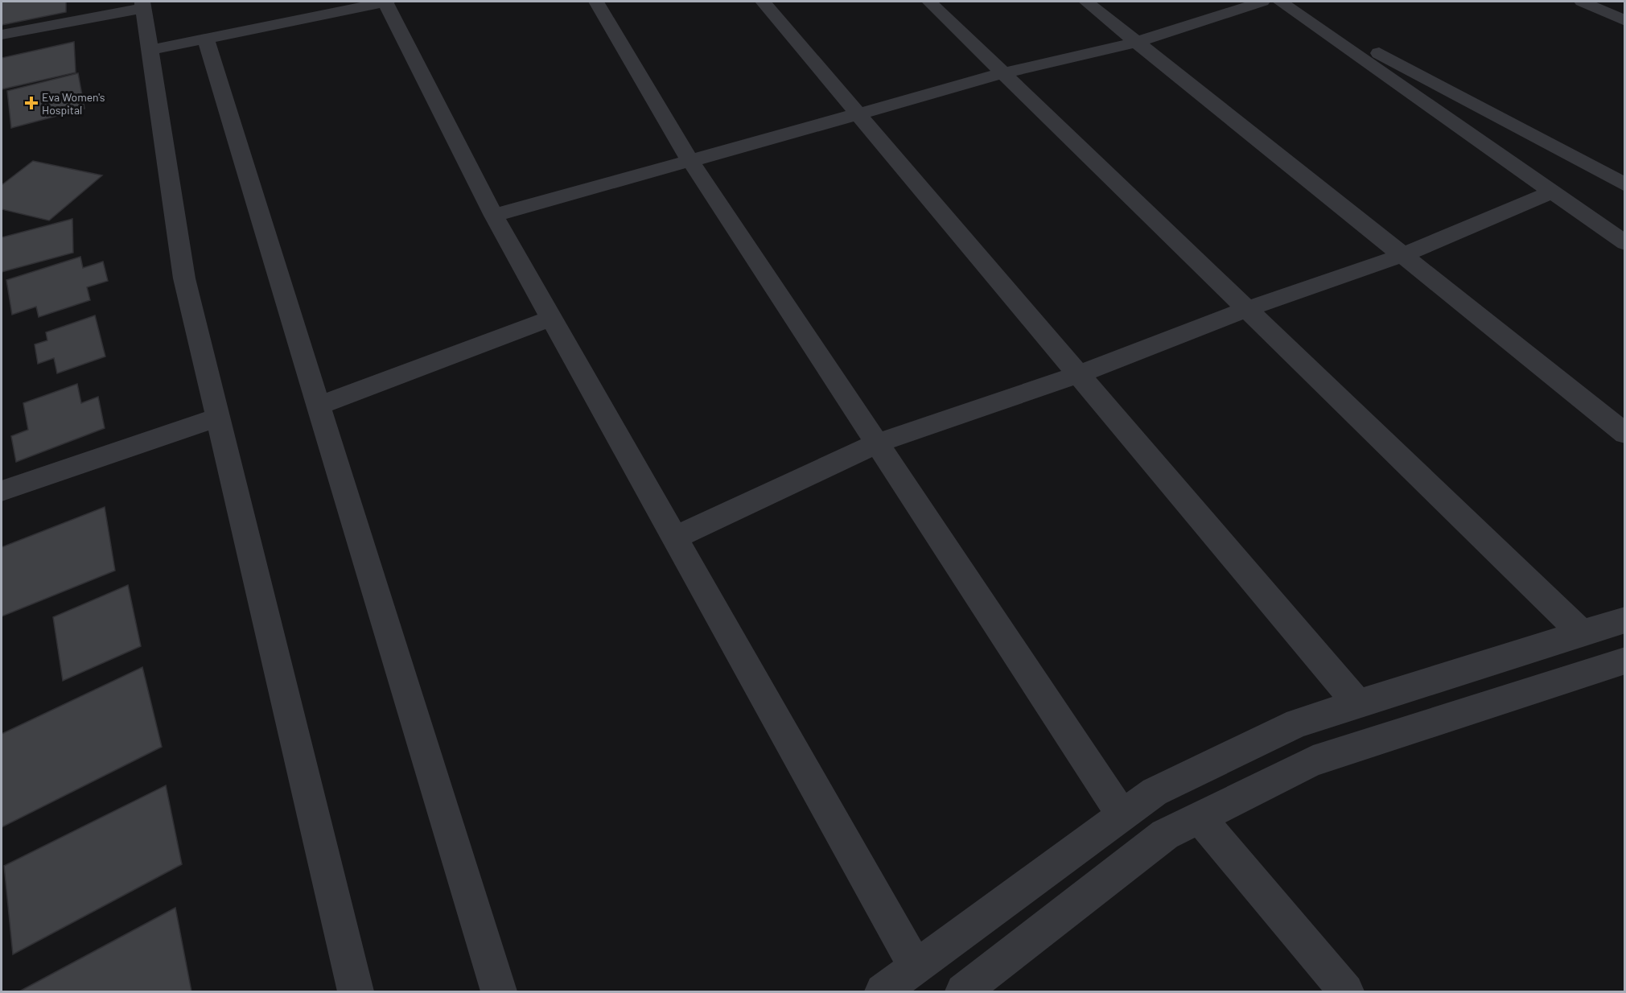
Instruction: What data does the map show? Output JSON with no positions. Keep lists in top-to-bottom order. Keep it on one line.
{"places":{"health":["Eva Women's Hospital"]}}
